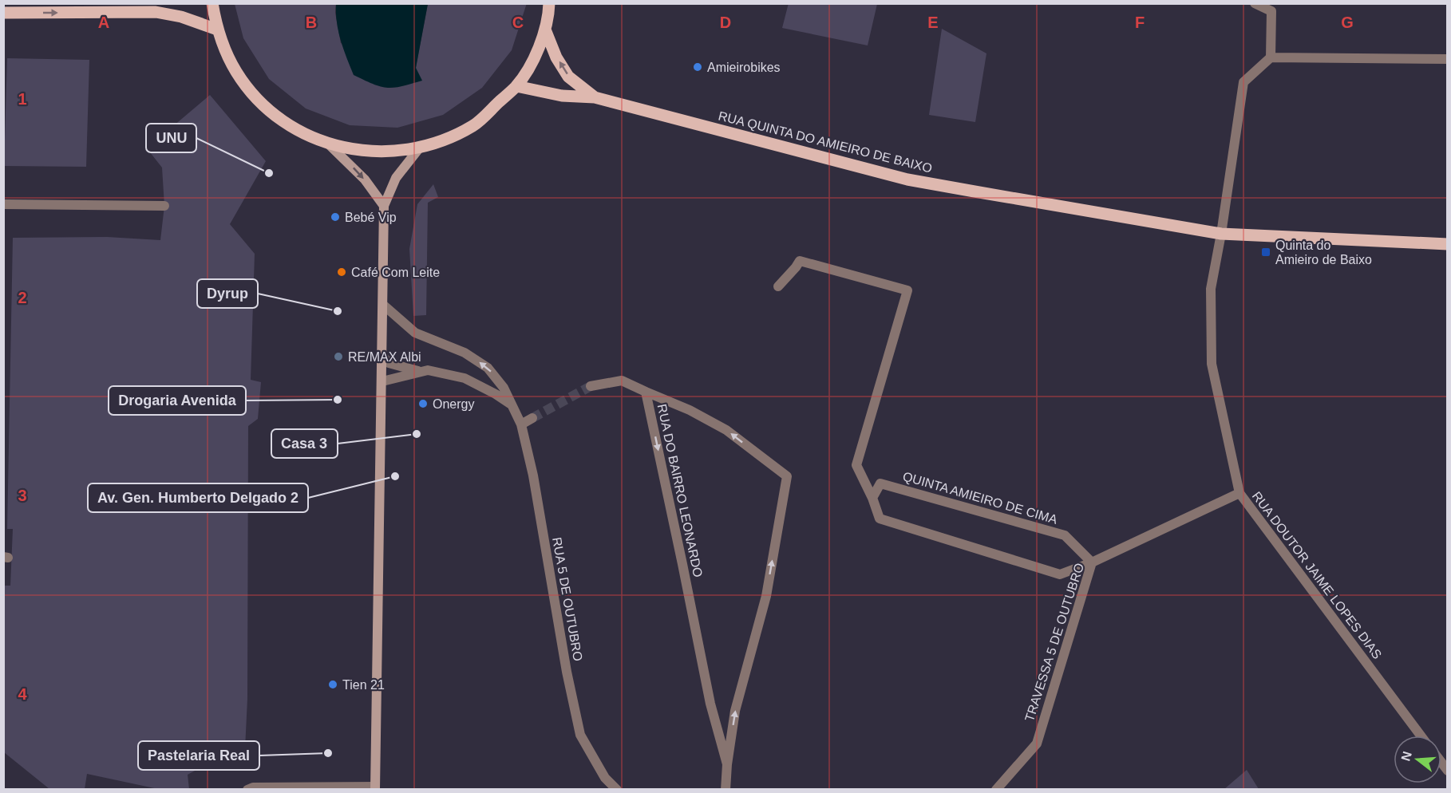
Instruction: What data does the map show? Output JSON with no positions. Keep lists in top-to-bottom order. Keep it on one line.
{"streets":{"main road":["RUA QUINTA DO AMIEIRO DE BAIXO"],"street":["RUA DO BAIRRO LEONARDO","QUINTA AMIEIRO DE CIMA","RUA DOUTOR JAIME LOPES DIAS","RUA 5 DE OUTUBRO","TRAVESSA 5 DE OUTUBRO"]},"crossings":[["RUA QUINTA DO AMIEIRO DE BAIXO","RUA DOUTOR JAIME LOPES DIAS"],["QUINTA AMIEIRO DE CIMA","TRAVESSA 5 DE OUTUBRO"],["RUA DOUTOR JAIME LOPES DIAS","TRAVESSA 5 DE OUTUBRO"]],"places":{"other":["Amieirobikes","UNU","Bebé Vip","Café Com Leite","Dyrup","RE/MAX Albi","Drogaria Avenida","Onergy","Casa 3","Av. Gen. Humberto Delgado 2","Tien 21","Pastelaria Real"],"transit":["Quinta do Amieiro de Baixo"]},"north":"left","grid":{"columns":["A","B","C","D","E","F","G"],"rows":["1","2","3","4"]}}
